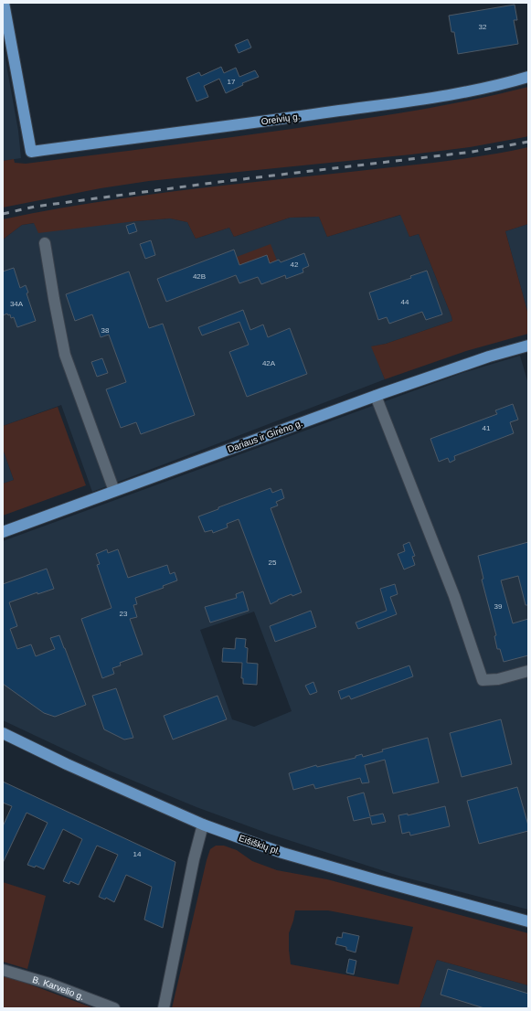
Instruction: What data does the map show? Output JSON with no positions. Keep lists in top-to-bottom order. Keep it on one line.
{"streets":{"main road":["Oreivių g.","Dariaus ir Girėno g.","Eišiškių pl."],"street":["B. Karvelio g."]},"house_numbers":["32","17","42","42B","44","34A","38","42A","41","25","39","23","14"]}
